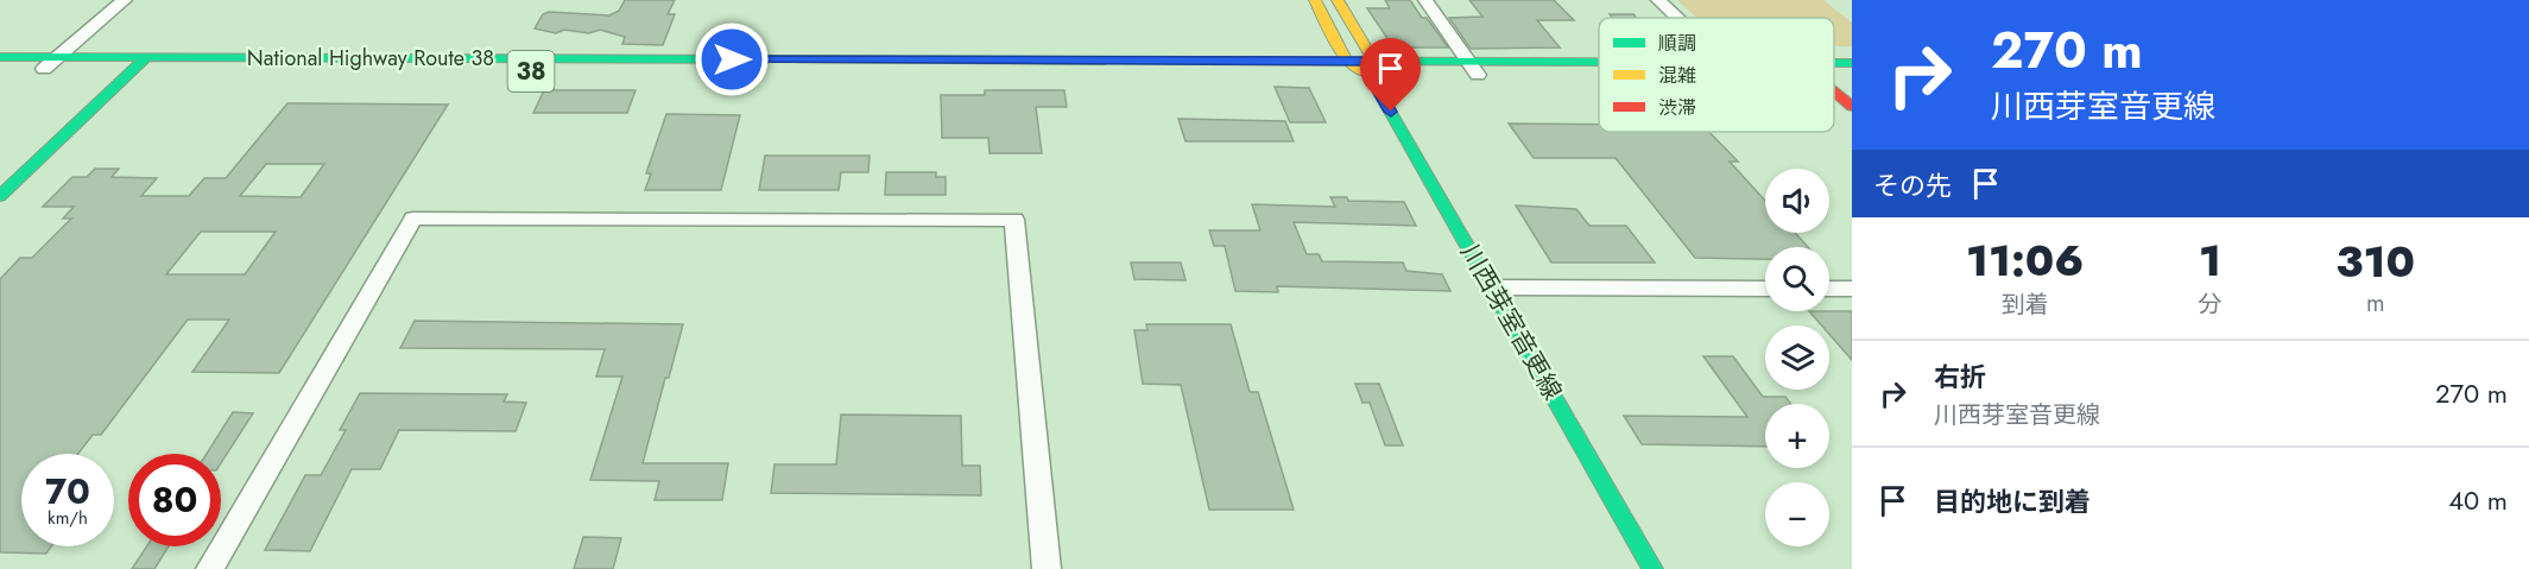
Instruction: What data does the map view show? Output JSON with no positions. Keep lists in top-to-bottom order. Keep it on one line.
{"streets":{"main road":["National Highway Route 38","38","川西芽室音更線"]},"crossings":[["National Highway Route 38","川西芽室音更線"]],"legend":["順調","混雑","渋滞"],"page":{"turn":["270 m","川西芽室音更線"],"then":"その先","map_buttons":["+","−"],"eta":["11:06","到着","1","分","310","m"],"list":[{"name":"右折","note":"川西芽室音更線","value":"270 m"},{"name":"目的地に到着","value":"40 m"}],"speed":"70 km/h","limit":"80"}}
